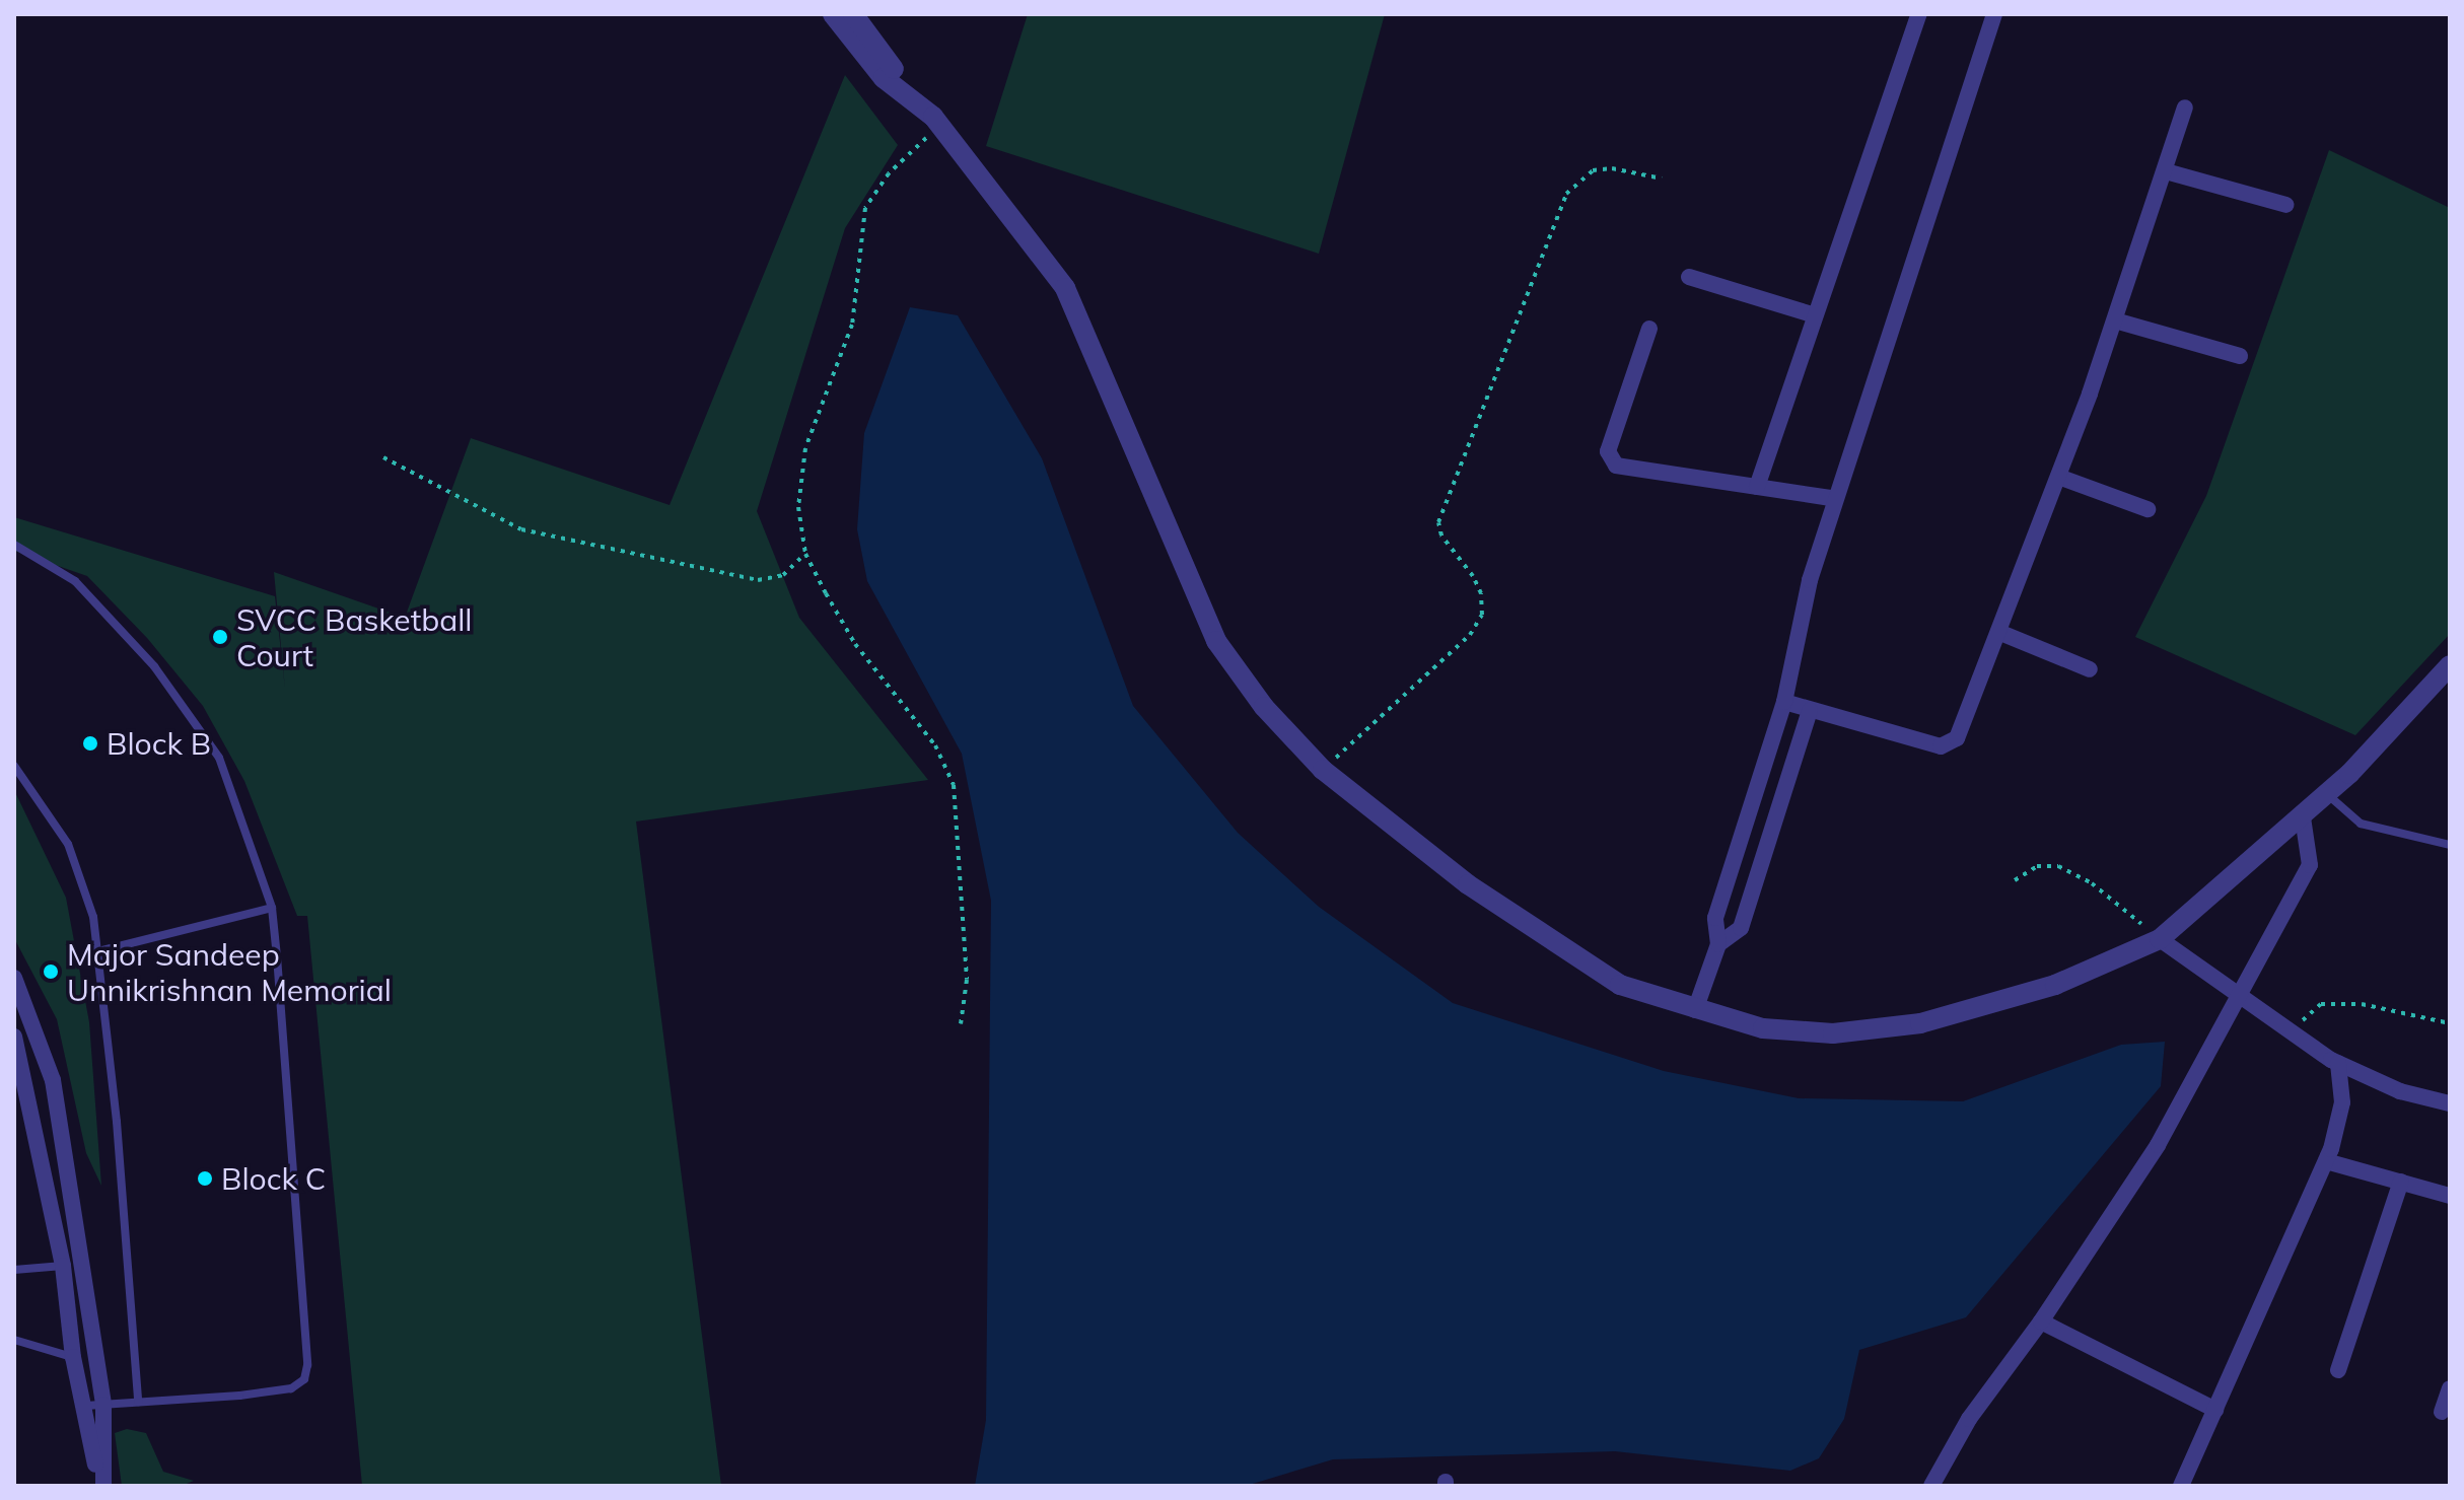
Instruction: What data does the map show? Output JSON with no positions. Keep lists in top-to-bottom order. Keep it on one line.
{"places":["SVCC Basketball Court","Block B","Major Sandeep Unnikrishnan Memorial","Block C"]}
